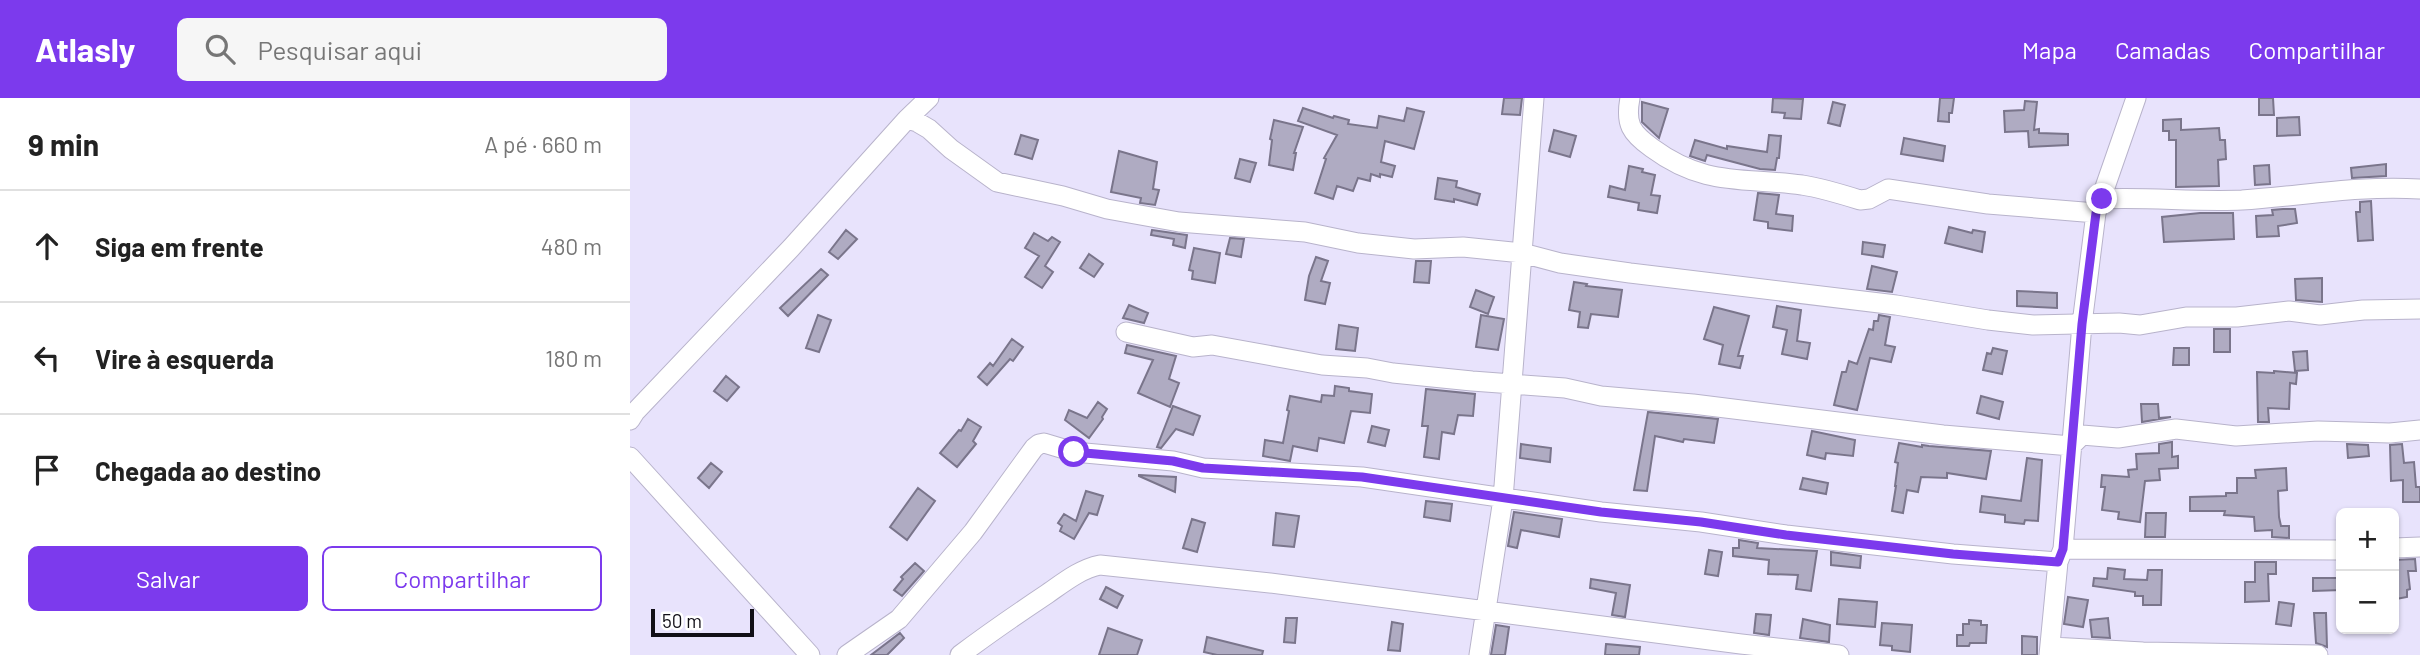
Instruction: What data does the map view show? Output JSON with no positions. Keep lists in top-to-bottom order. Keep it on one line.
{"scale_bar":"50 m","page":{"header":"Atlasly","search":"Pesquisar aqui","nav":["Mapa","Camadas","Compartilhar"],"heading":["9 min","A pé · 660 m"],"list":[["Siga em frente","480 m"],["Vire à esquerda","180 m"],"Chegada ao destino"],"map_buttons":["+","−"],"buttons":["Salvar","Compartilhar"],"scale":"50 m"}}
